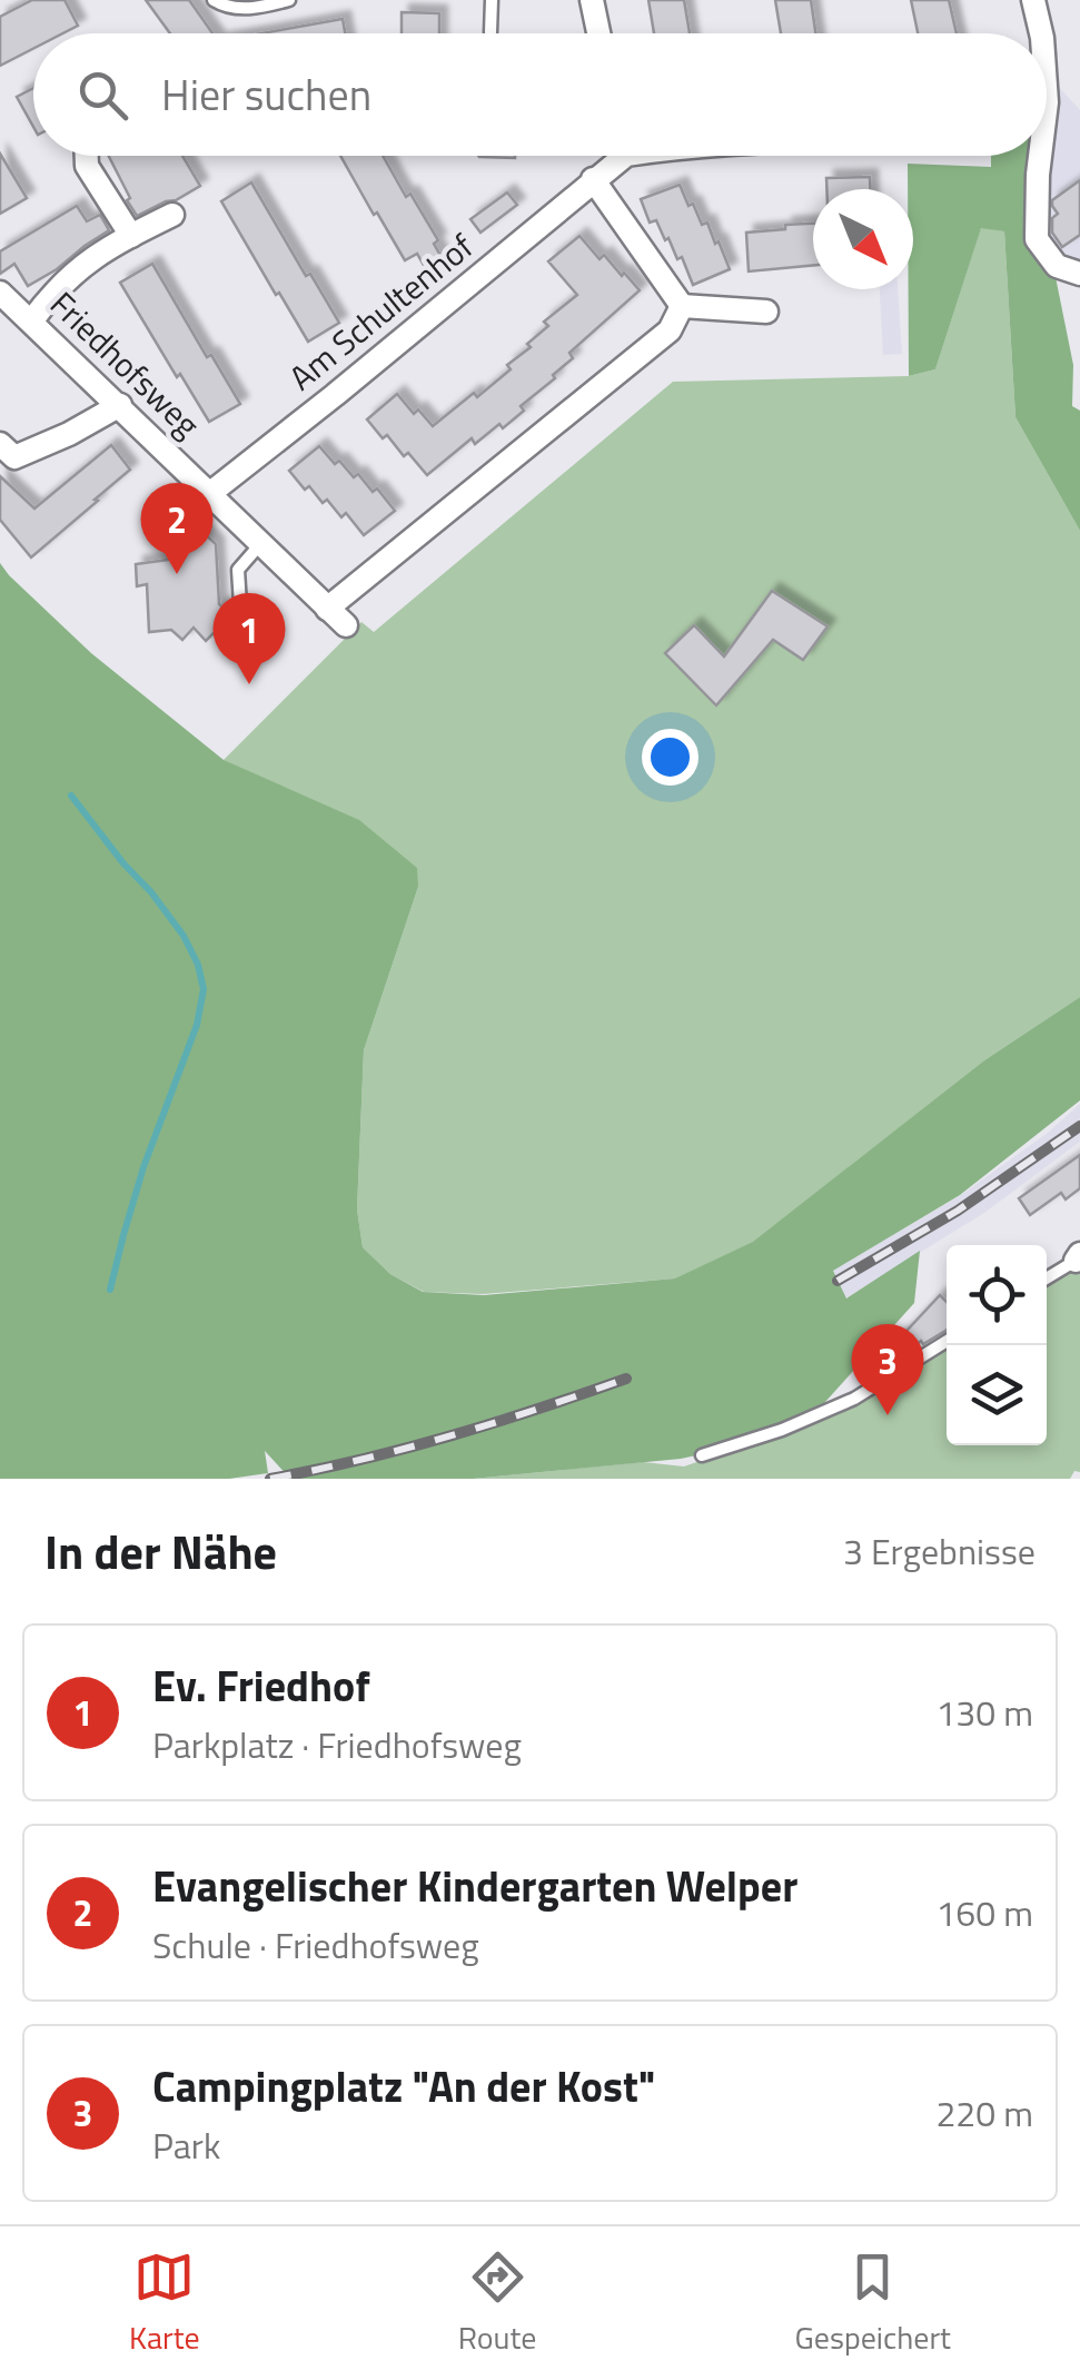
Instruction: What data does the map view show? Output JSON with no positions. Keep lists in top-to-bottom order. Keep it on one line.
{"streets":{"street":["Am Schultenhof","Friedhofsweg"]},"crossings":[["Am Schultenhof","Friedhofsweg"]],"north":"bottom right","page":{"search":"Hier suchen","pins":["2","1","3"],"heading":["In der Nähe","3 Ergebnisse"],"list":[{"mark":"1","name":"Ev. Friedhof","note":"Parkplatz · Friedhofsweg","value":"130 m"},{"mark":"2","name":"Evangelischer Kindergarten Welper","note":"Schule · Friedhofsweg","value":"160 m"},{"mark":"3","name":"Campingplatz \"An der Kost\"","note":"Park","value":"220 m"}],"nav":["Karte","Route","Gespeichert"]}}
